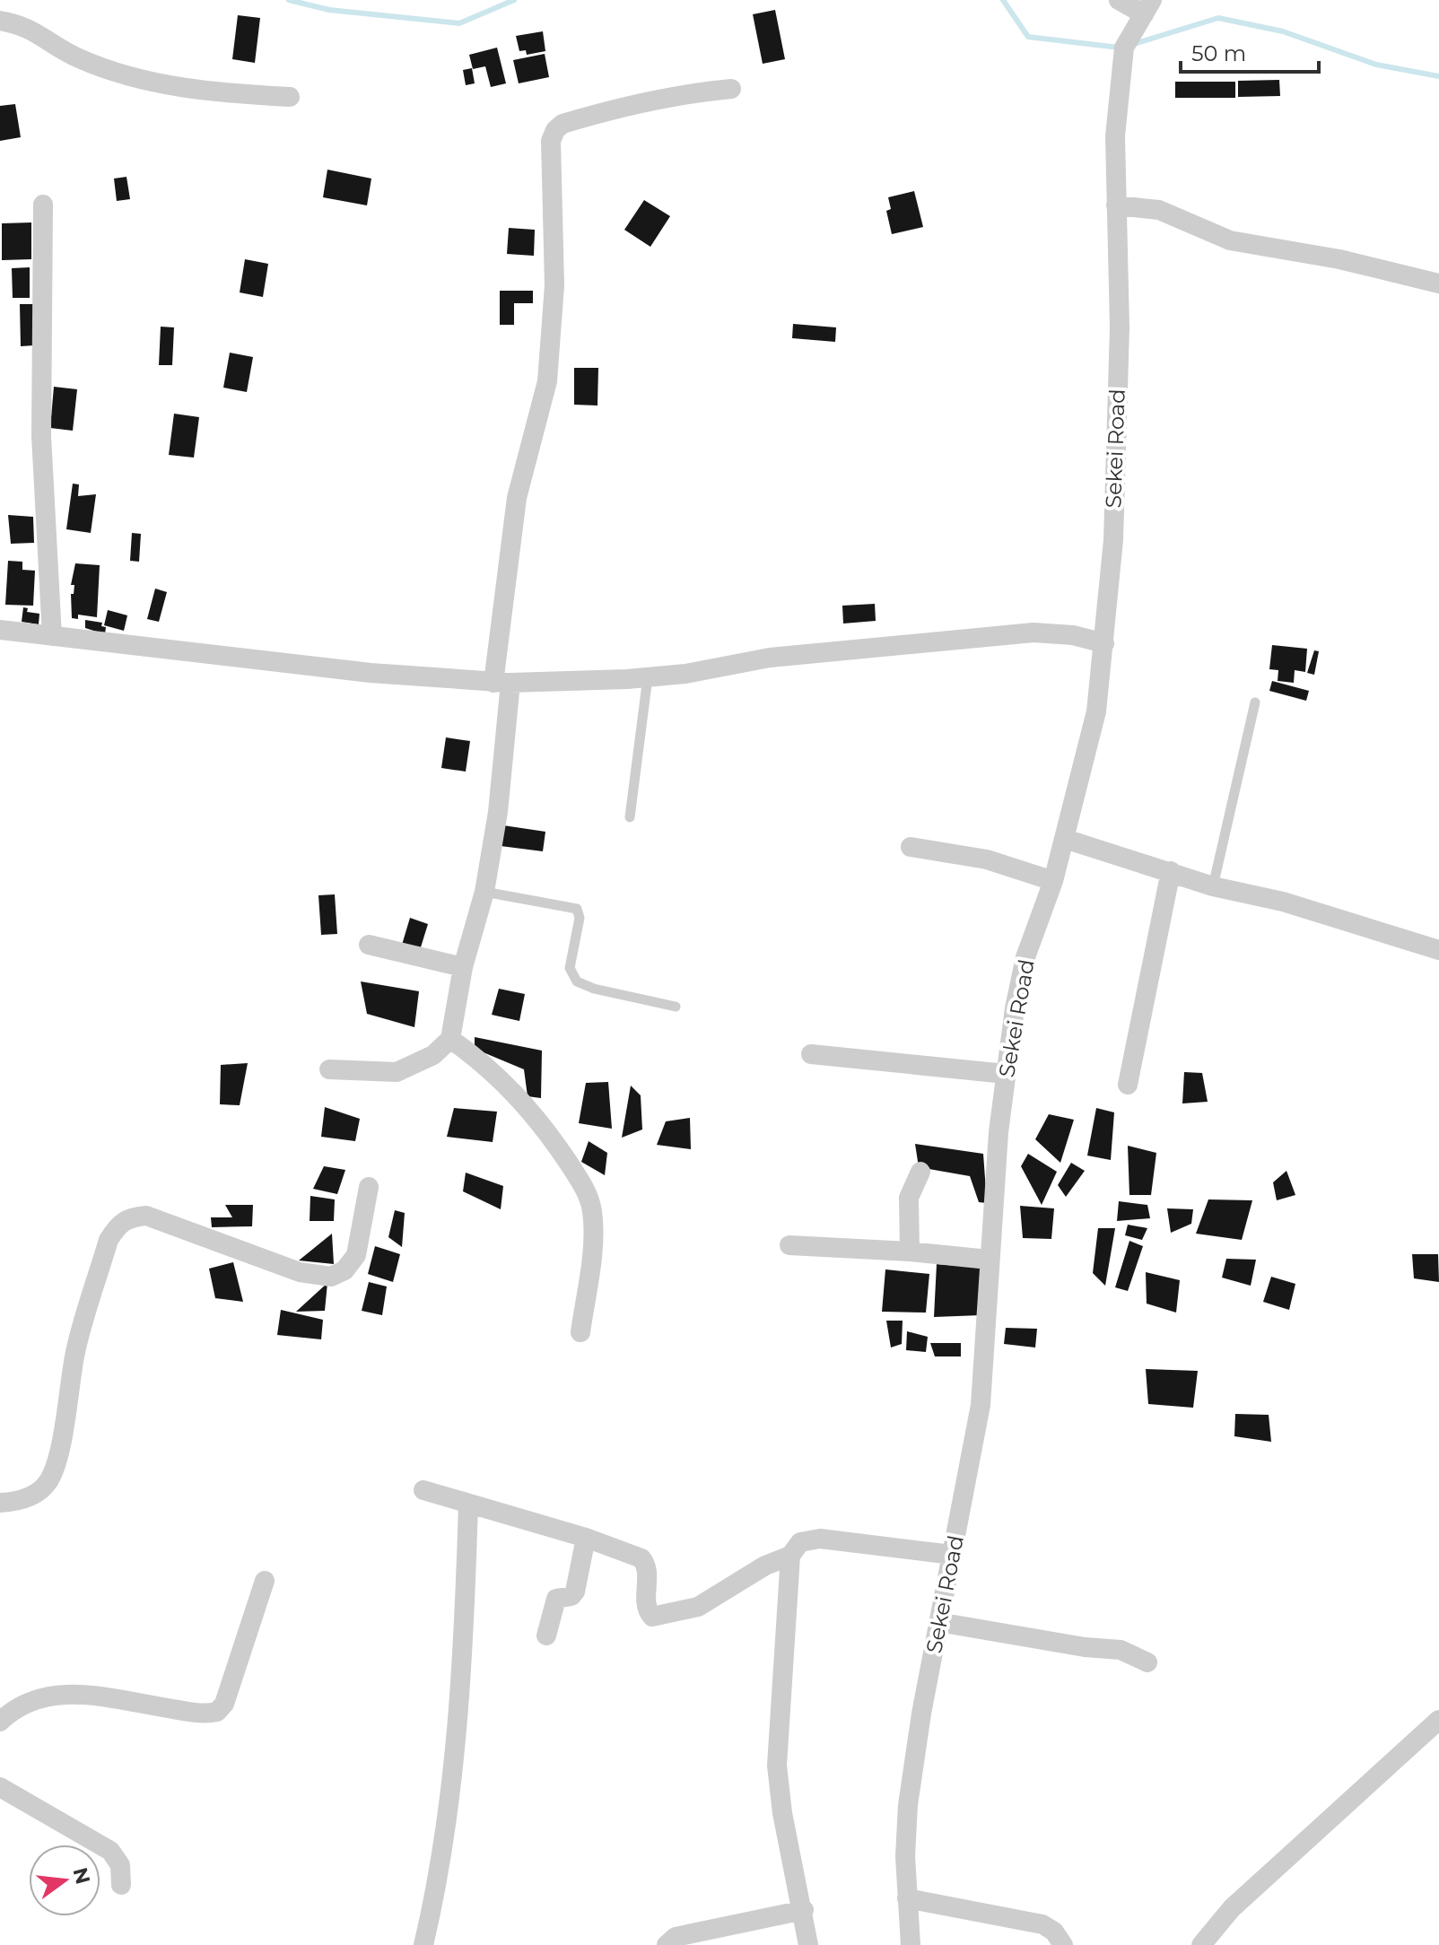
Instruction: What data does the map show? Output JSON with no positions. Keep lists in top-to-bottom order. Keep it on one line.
{"streets":{"street":["Sekei Road"]},"scale_bar":"50 m","north":"right"}
